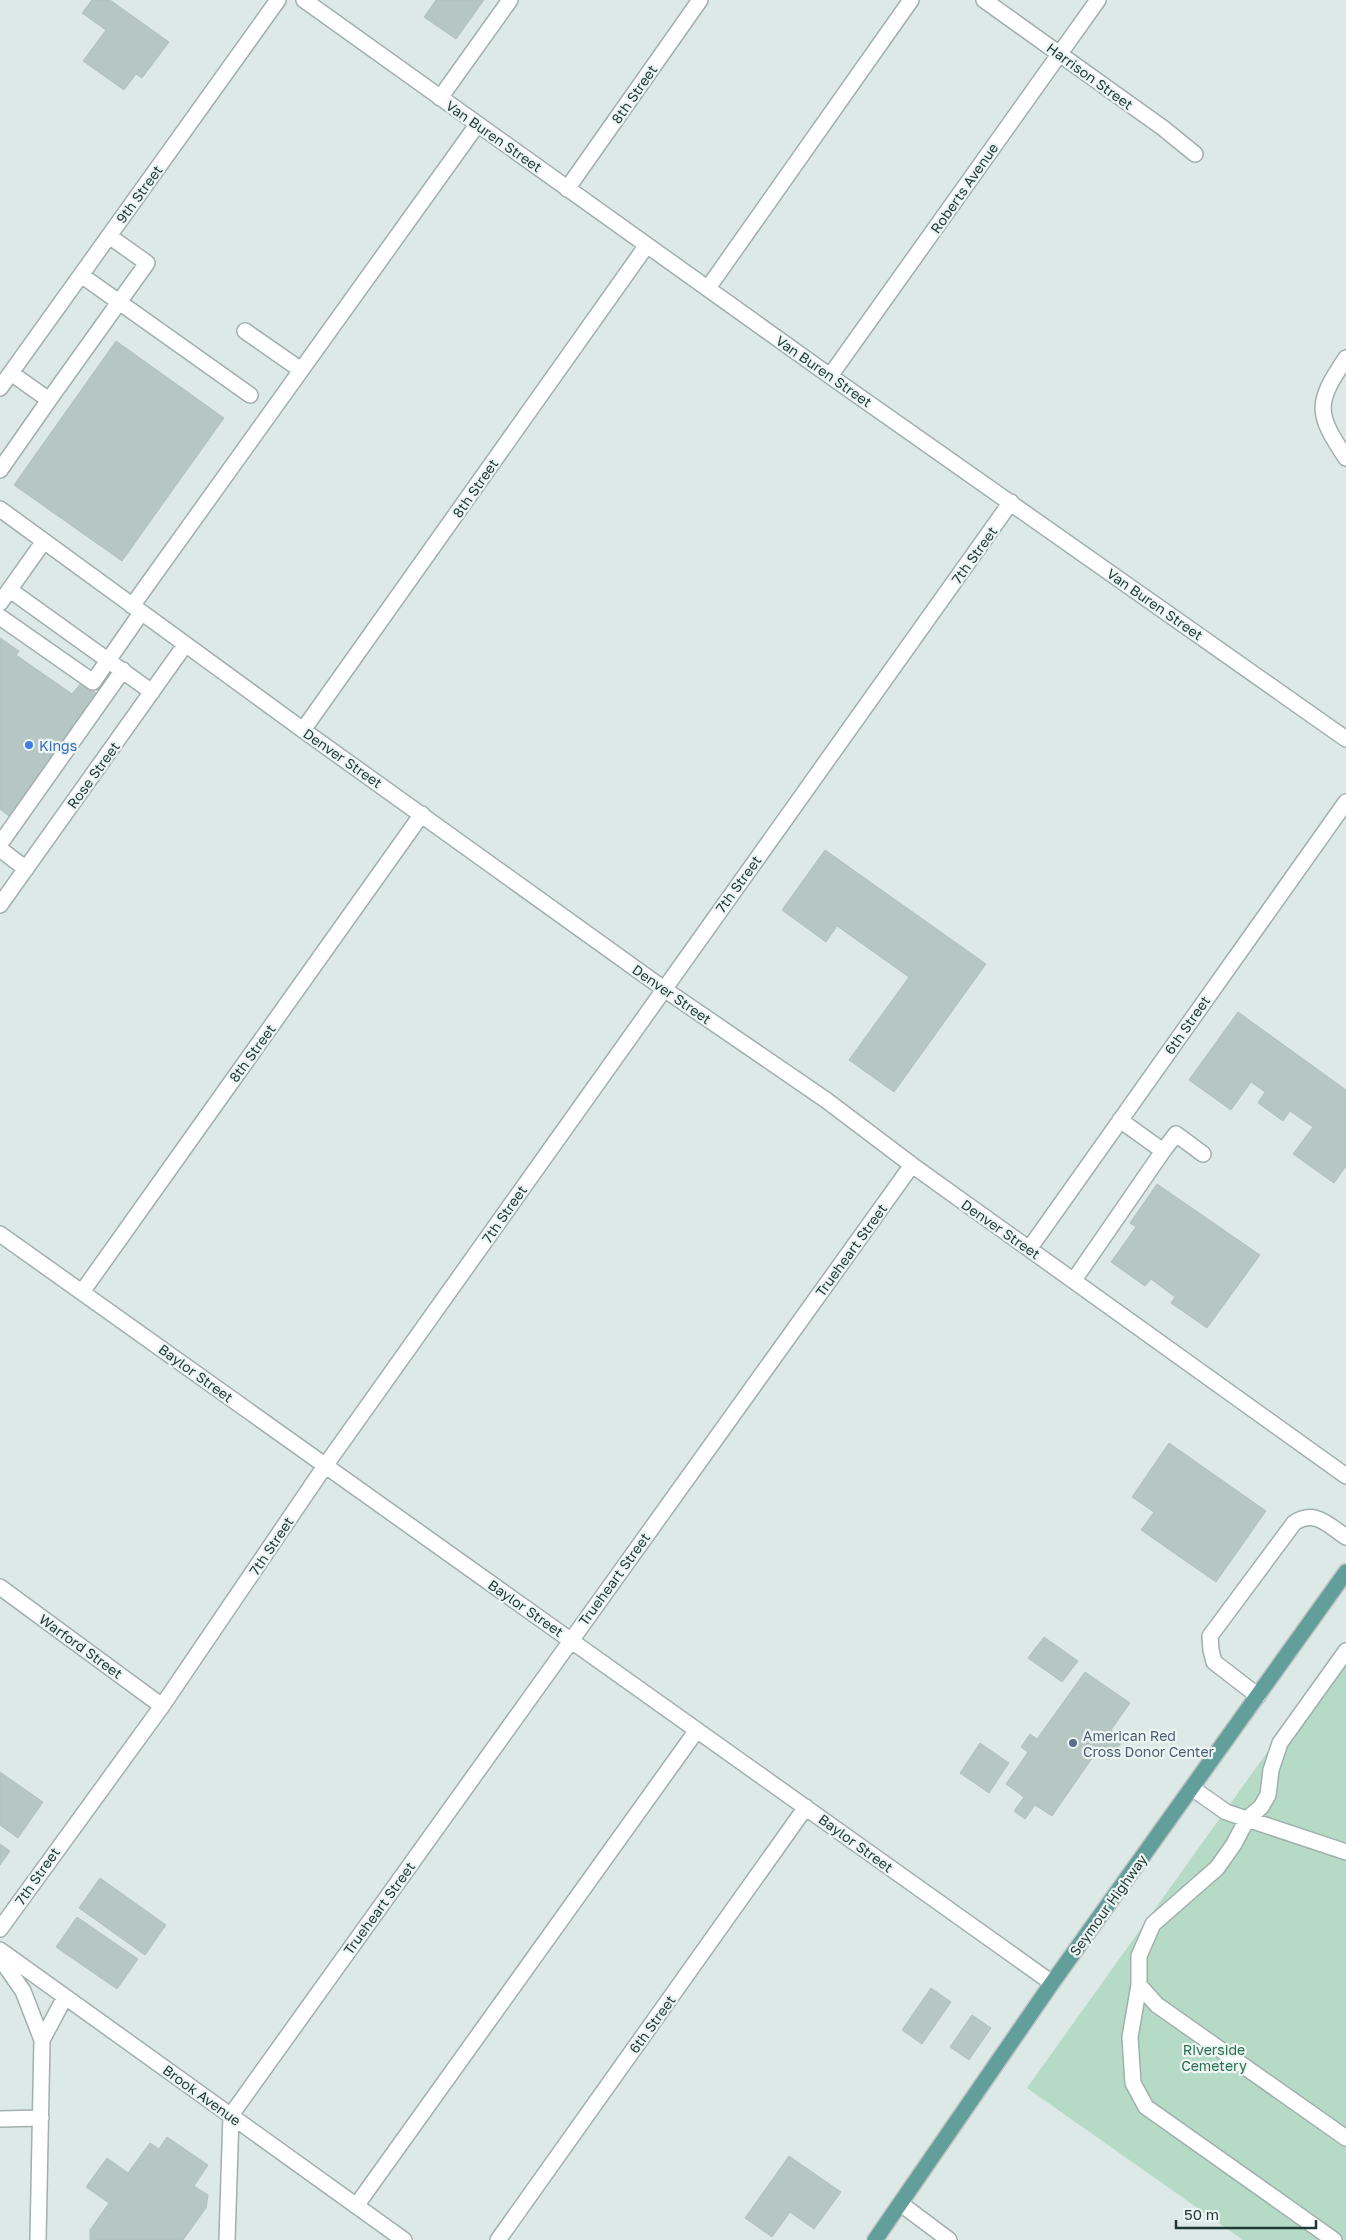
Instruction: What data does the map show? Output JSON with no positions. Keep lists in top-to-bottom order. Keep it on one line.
{"streets":{"main road":["Seymour Highway"],"street":["Harrison Street","8th Street","Van Buren Street","Roberts Avenue","9th Street","7th Street","Denver Street","Rose Street","6th Street","Trueheart Street","Baylor Street","Warford Street","Brook Avenue"]},"crossings":[["Harrison Street","Roberts Avenue"],["8th Street","Van Buren Street"],["8th Street","Denver Street"],["8th Street","Baylor Street"],["Van Buren Street","Roberts Avenue"],["Van Buren Street","7th Street"],["7th Street","Denver Street"],["7th Street","Baylor Street"],["7th Street","Warford Street"],["Denver Street","Rose Street"],["Denver Street","6th Street"],["Denver Street","Trueheart Street"],["6th Street","Baylor Street"],["Trueheart Street","Baylor Street"],["Trueheart Street","Brook Avenue"],["Baylor Street","Seymour Highway"]],"parks":["Riverside Cemetery"],"places":["Kings","American Red Cross Donor Center"],"scale_bar":"50 m"}
